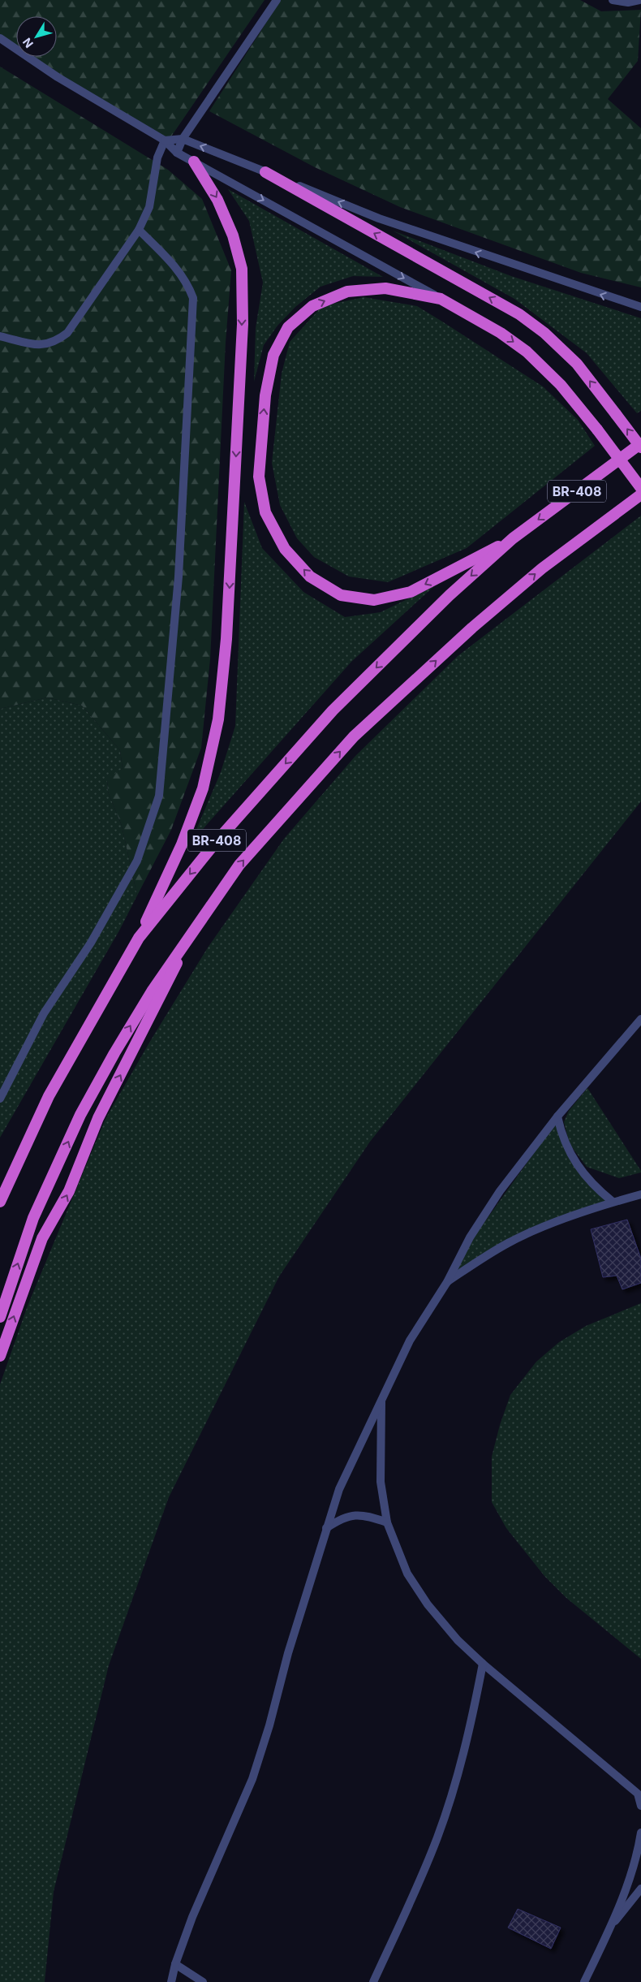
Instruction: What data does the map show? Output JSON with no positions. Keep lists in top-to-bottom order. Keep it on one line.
{"streets":{"highway":["BR-408"]},"north":"bottom left"}
